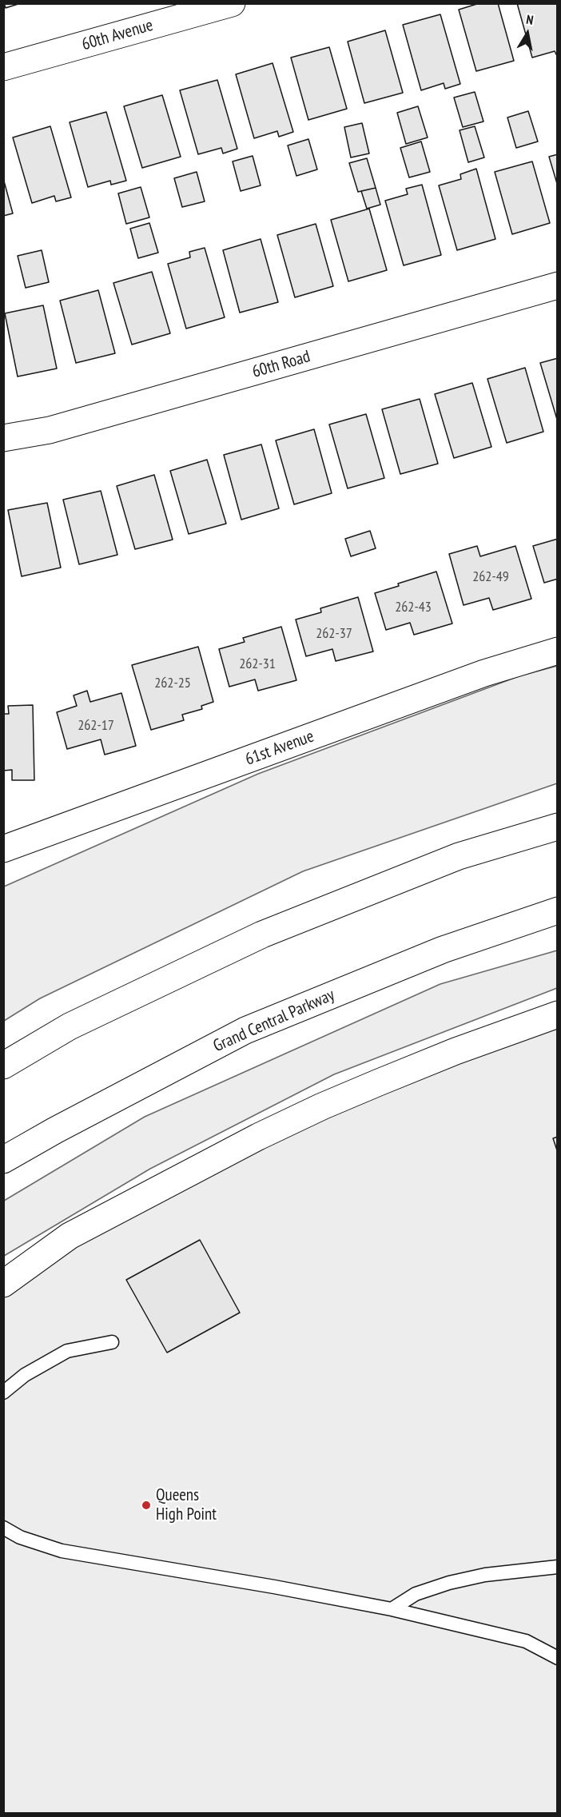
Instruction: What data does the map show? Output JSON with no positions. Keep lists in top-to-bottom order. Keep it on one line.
{"streets":{"main road":["60th Avenue","60th Road","61st Avenue","Grand Central Parkway"]},"places":["Queens High Point"],"house_numbers":["262-49","262-43","262-37","262-31","262-25","262-17"],"north":"top"}
